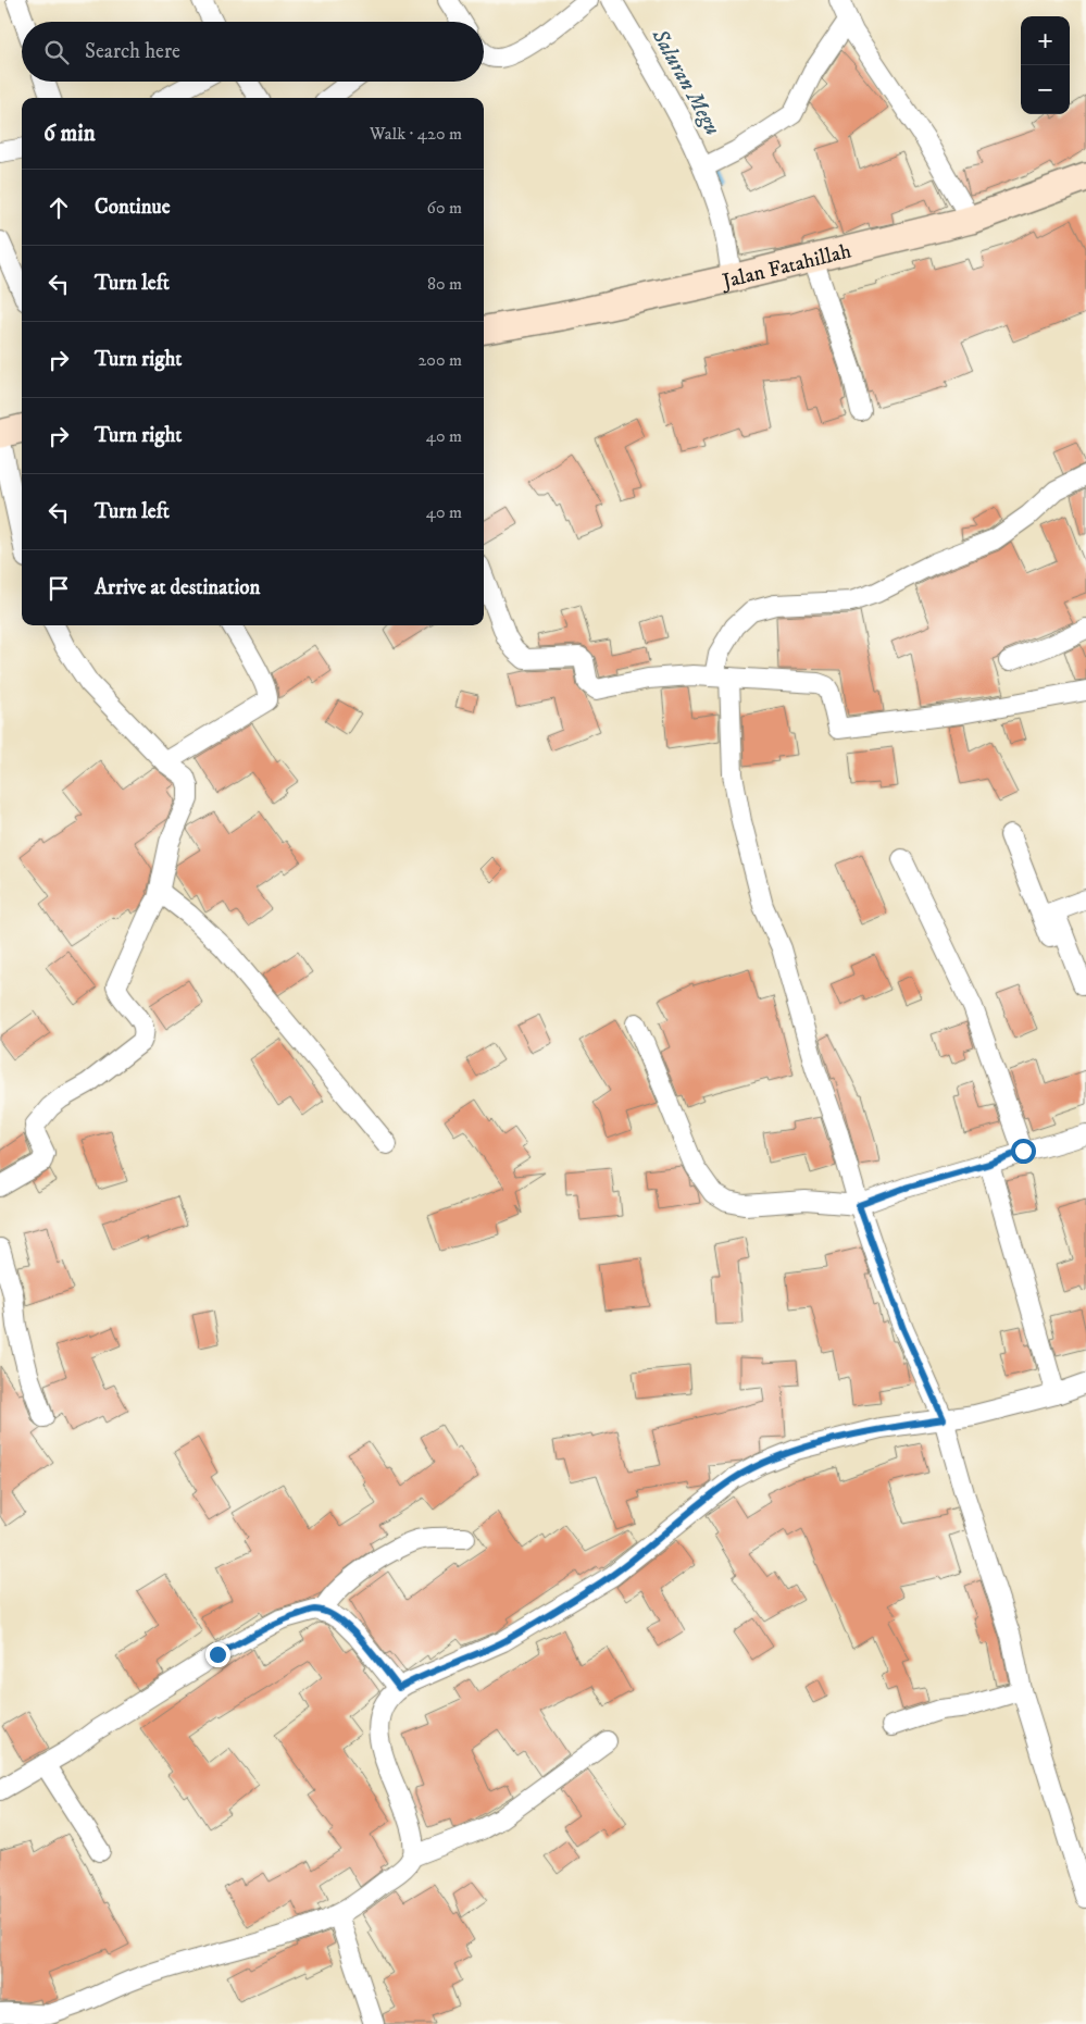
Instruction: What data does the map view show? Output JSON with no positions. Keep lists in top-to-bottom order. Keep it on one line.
{"streets":{"street":["Jalan Fatahillah"]},"water":["Saluran Megu"],"page":{"map_buttons":["+","−"],"search":"Search here","heading":["6 min","Walk · 420 m"],"list":[["Continue","60 m"],["Turn left","80 m"],["Turn right","200 m"],["Turn right","40 m"],["Turn left","40 m"],"Arrive at destination"]}}
